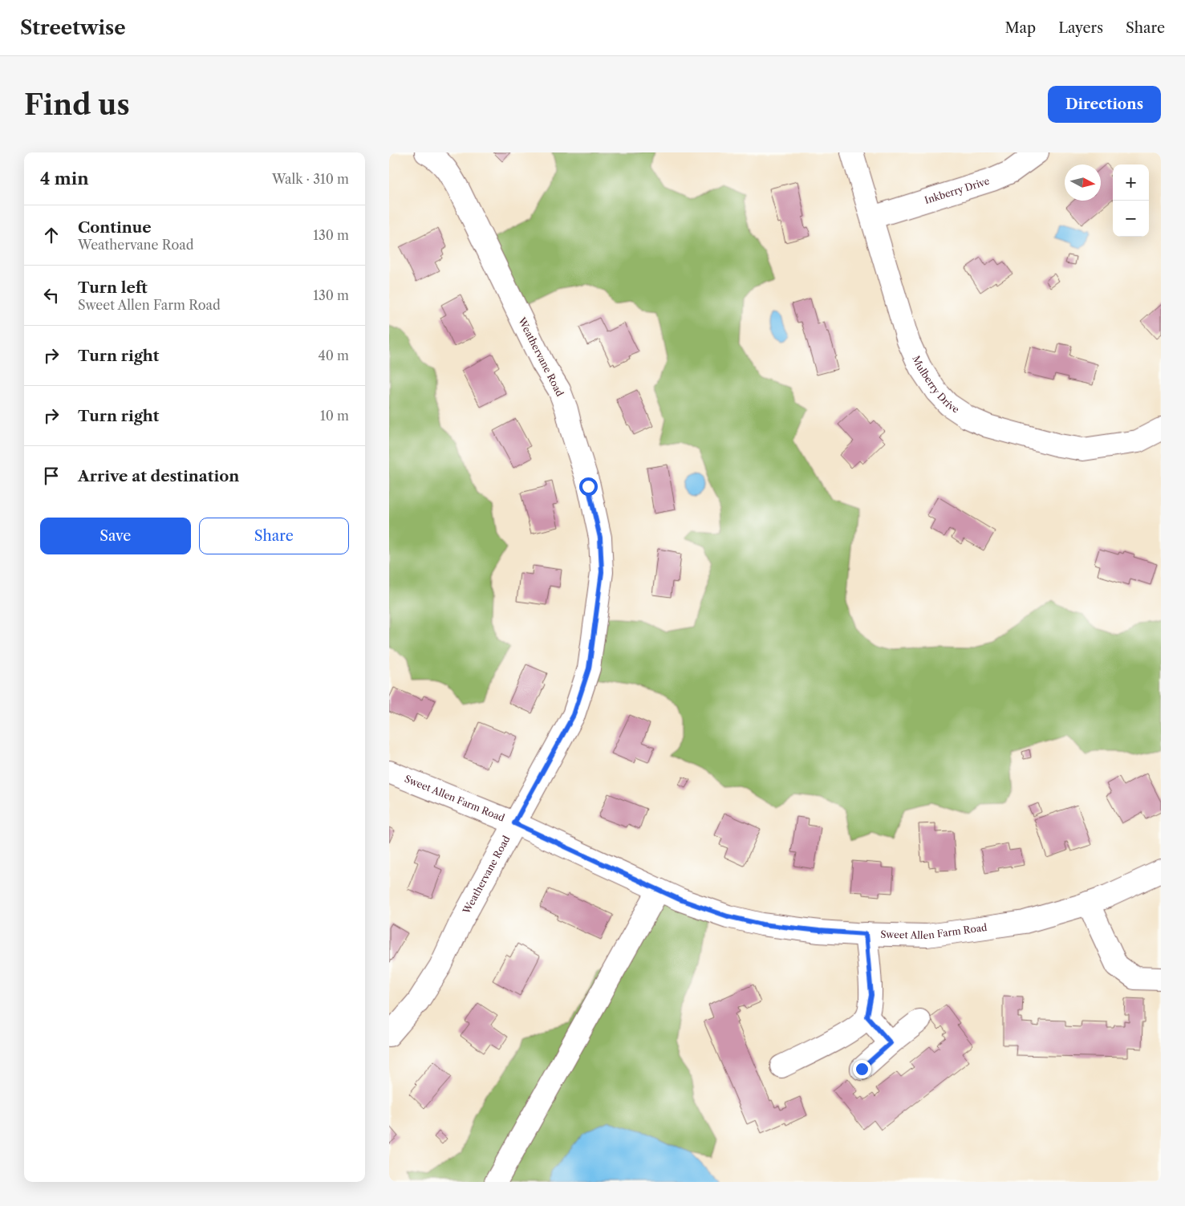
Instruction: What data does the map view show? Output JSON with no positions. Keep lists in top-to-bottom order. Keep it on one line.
{"streets":{"street":["Inkberry Drive","Weathervane Road","Mulberry Drive","Sweet Allen Farm Road"]},"crossings":[["Inkberry Drive","Mulberry Drive"],["Weathervane Road","Sweet Allen Farm Road"]],"north":"right","page":{"header":"Streetwise","nav":["Map","Layers","Share"],"buttons":["Directions",["Save","Share"]],"title":"Find us","heading":["4 min","Walk · 310 m"],"map_buttons":["+","−"],"list":[["Continue","Weathervane Road","130 m"],["Turn left","Sweet Allen Farm Road","130 m"],["Turn right","40 m"],["Turn right","10 m"],"Arrive at destination"]}}
